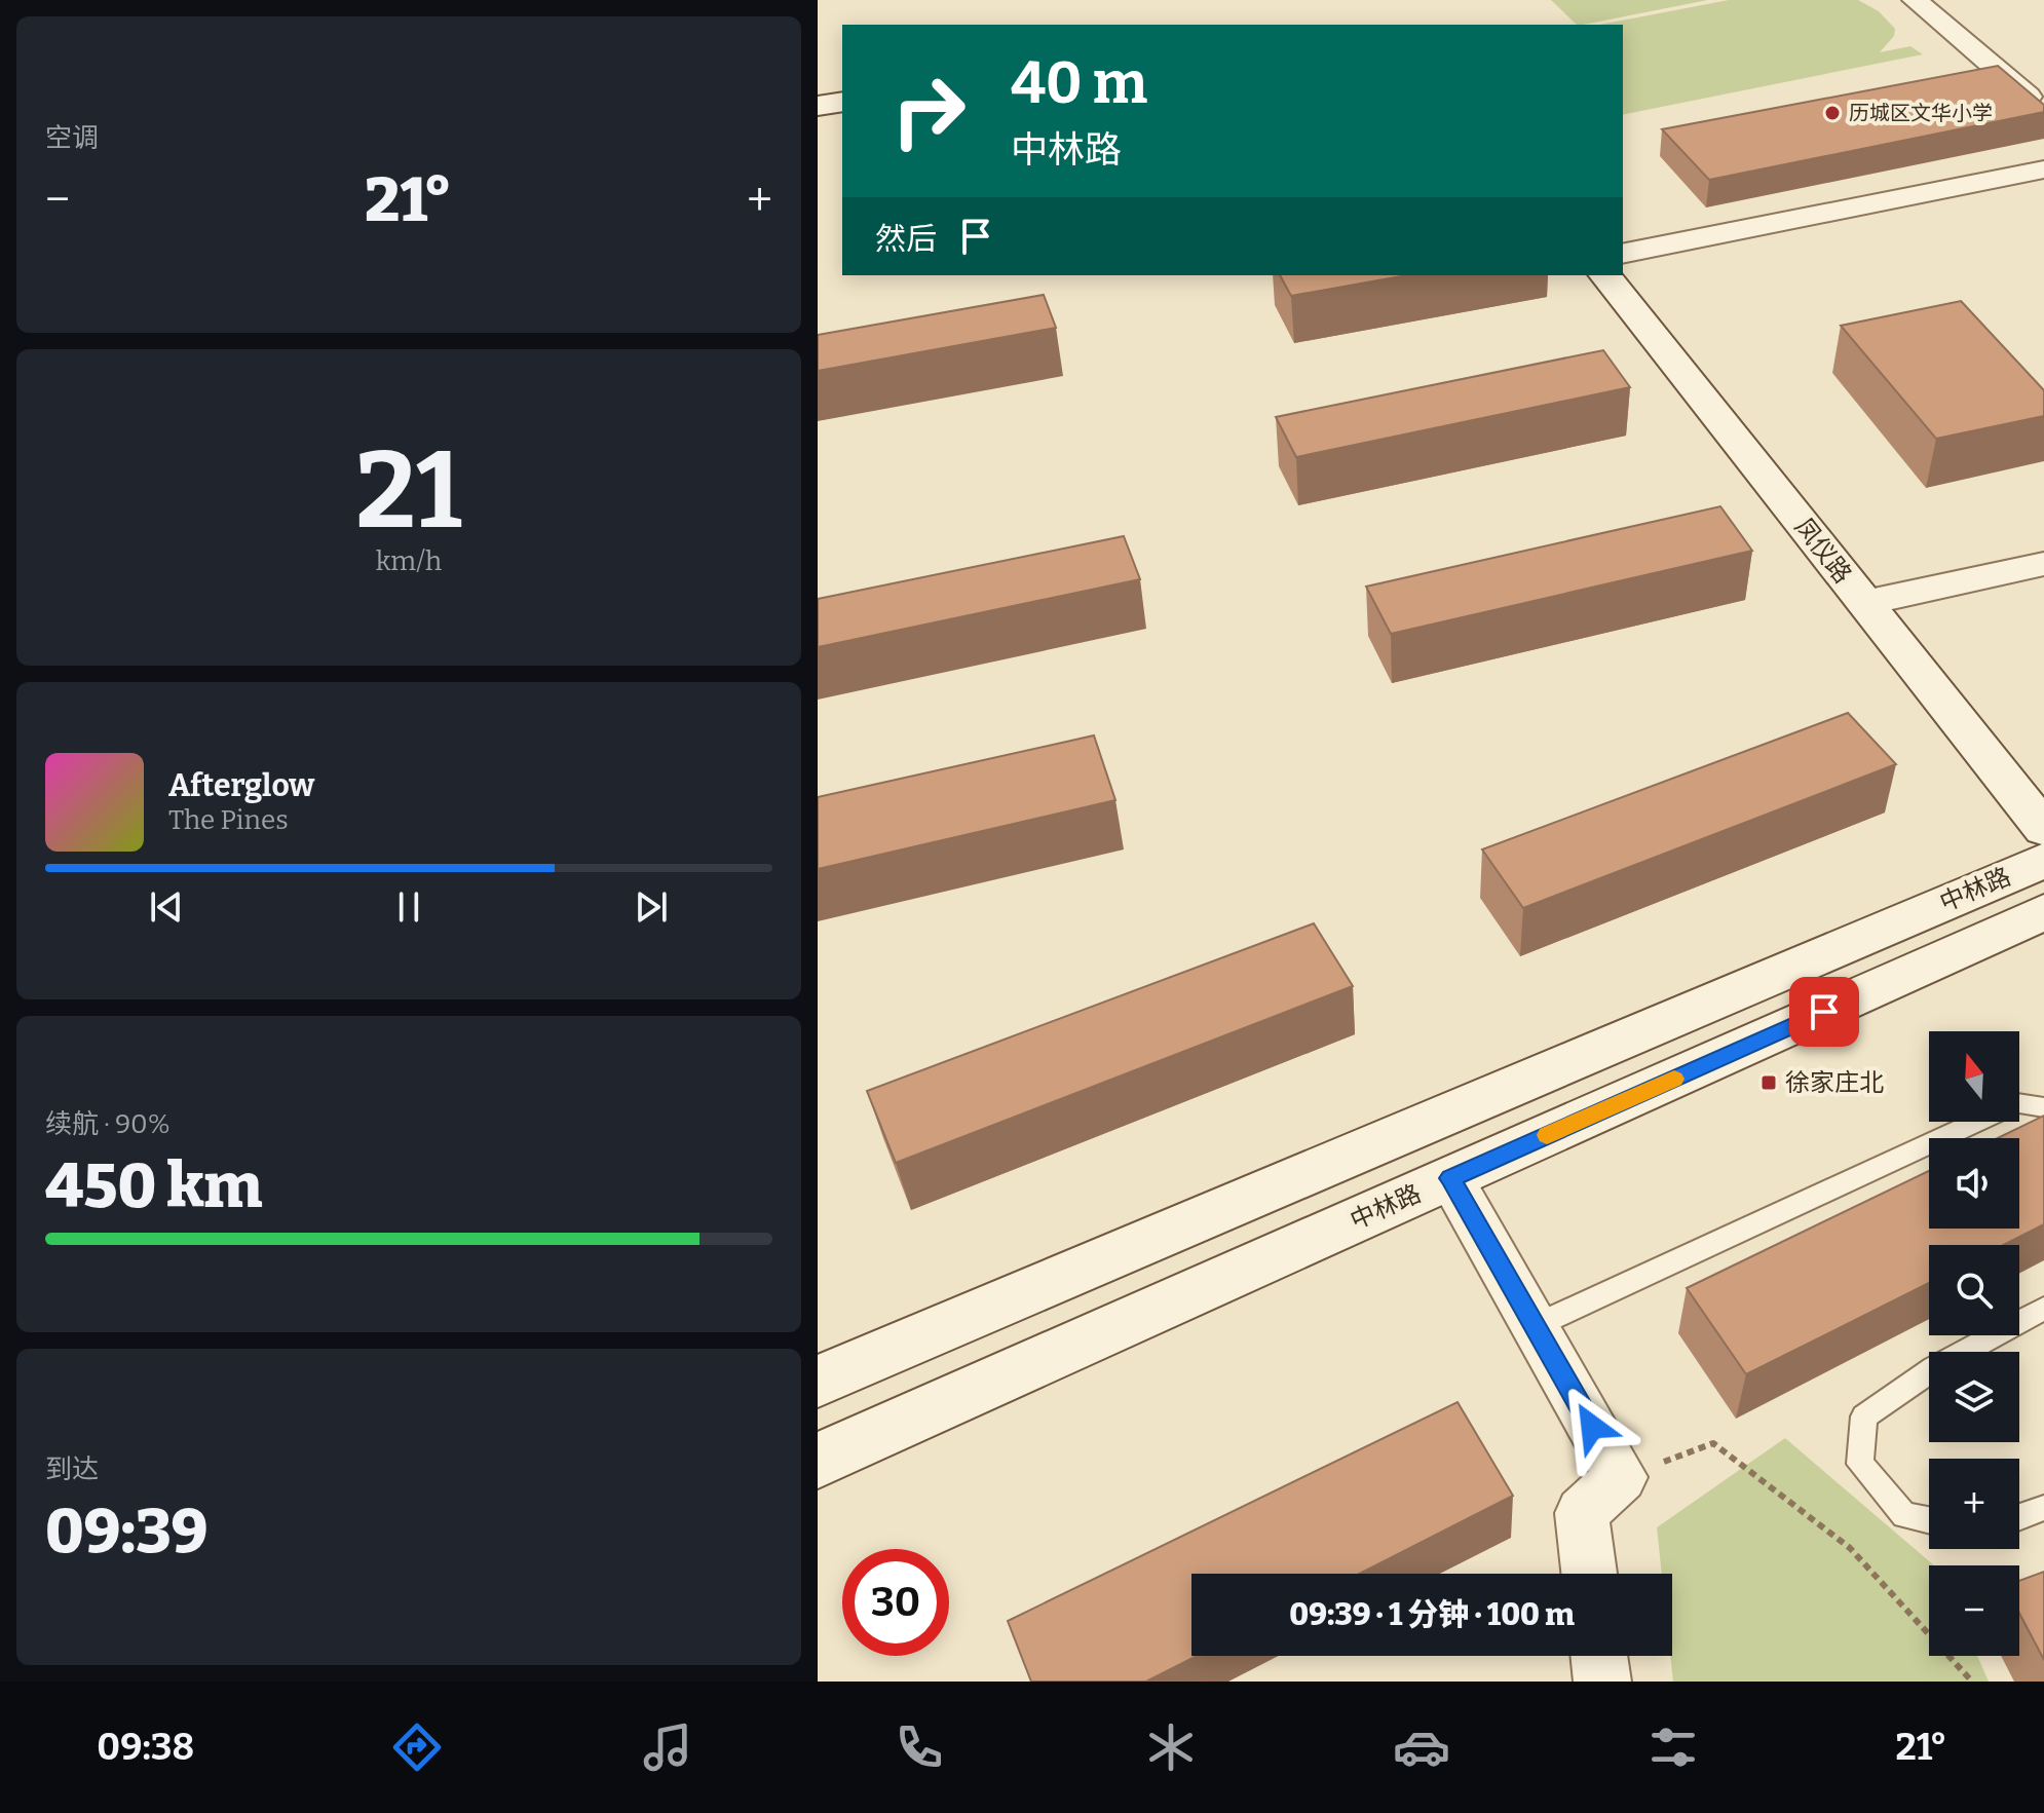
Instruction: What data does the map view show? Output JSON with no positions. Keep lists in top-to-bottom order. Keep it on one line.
{"streets":{"main road":["凤仪路","中林路"]},"places":{"other":["历城区文华小学"],"transit":["徐家庄北"]},"north":"top","page":{"tile":["空调",["21","km/h"],["续航 · 90%","450 km"],["到达","09:39"]],"turn":["40 m","中林路"],"heat":["−","21°","+"],"then":"然后","song":["Afterglow","The Pines"],"map_buttons":["+","−"],"limit":"30","trip":"09:39 · 1 分钟 · 100 m","tabs":["09:38","21°"]}}
